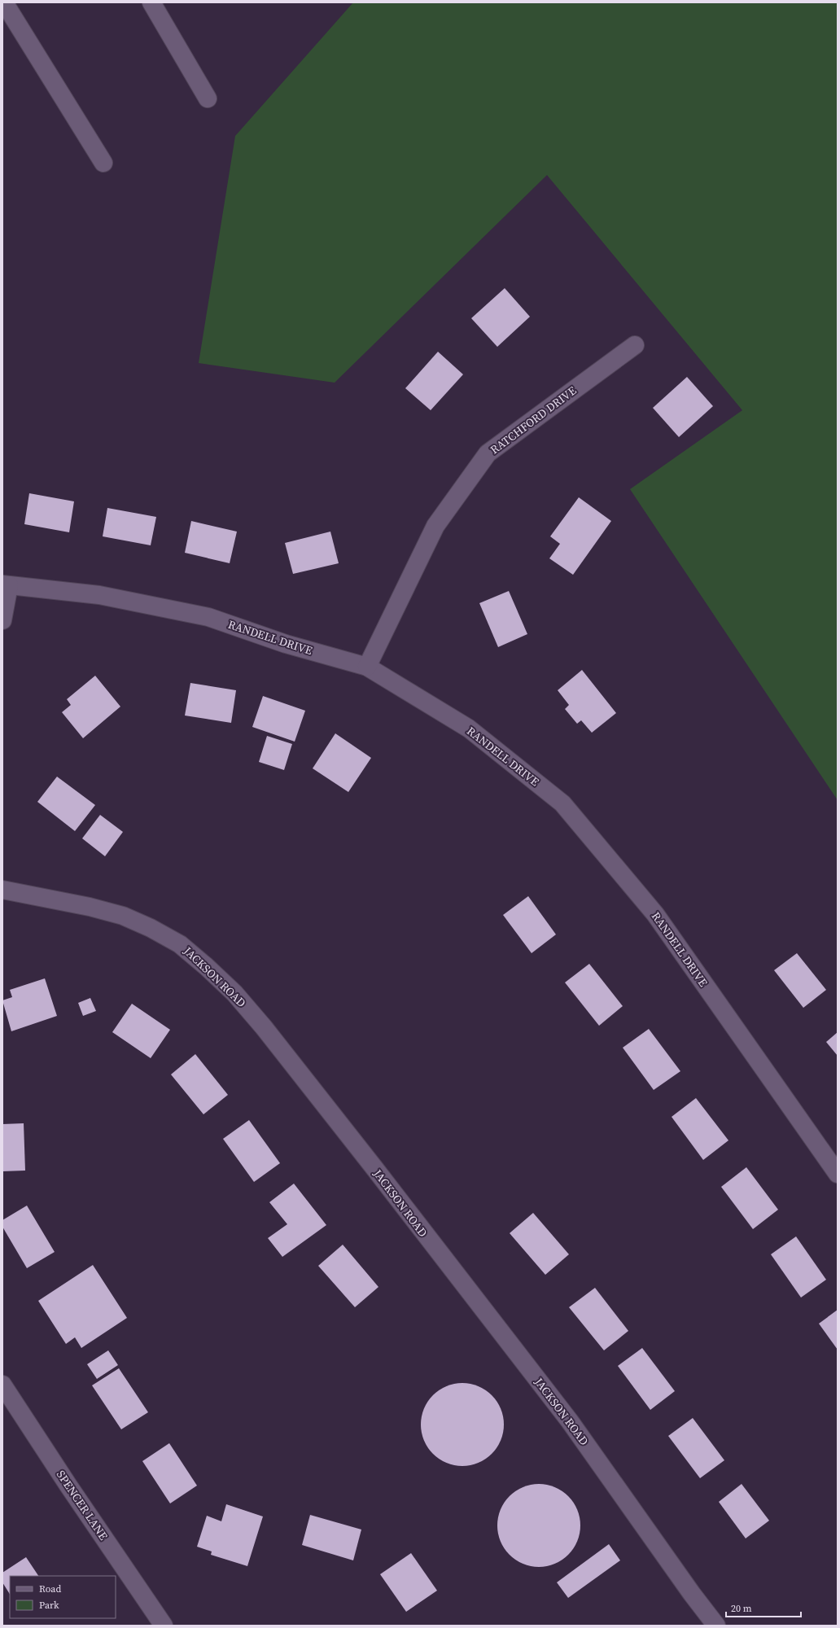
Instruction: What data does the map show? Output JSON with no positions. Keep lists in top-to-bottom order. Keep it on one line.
{"streets":{"street":["RATCHFORD DRIVE","RANDELL DRIVE","JACKSON ROAD","SPENCER LANE"]},"crossings":[["RATCHFORD DRIVE","RANDELL DRIVE"]],"legend":["Road","Park"],"scale_bar":"20 m"}
